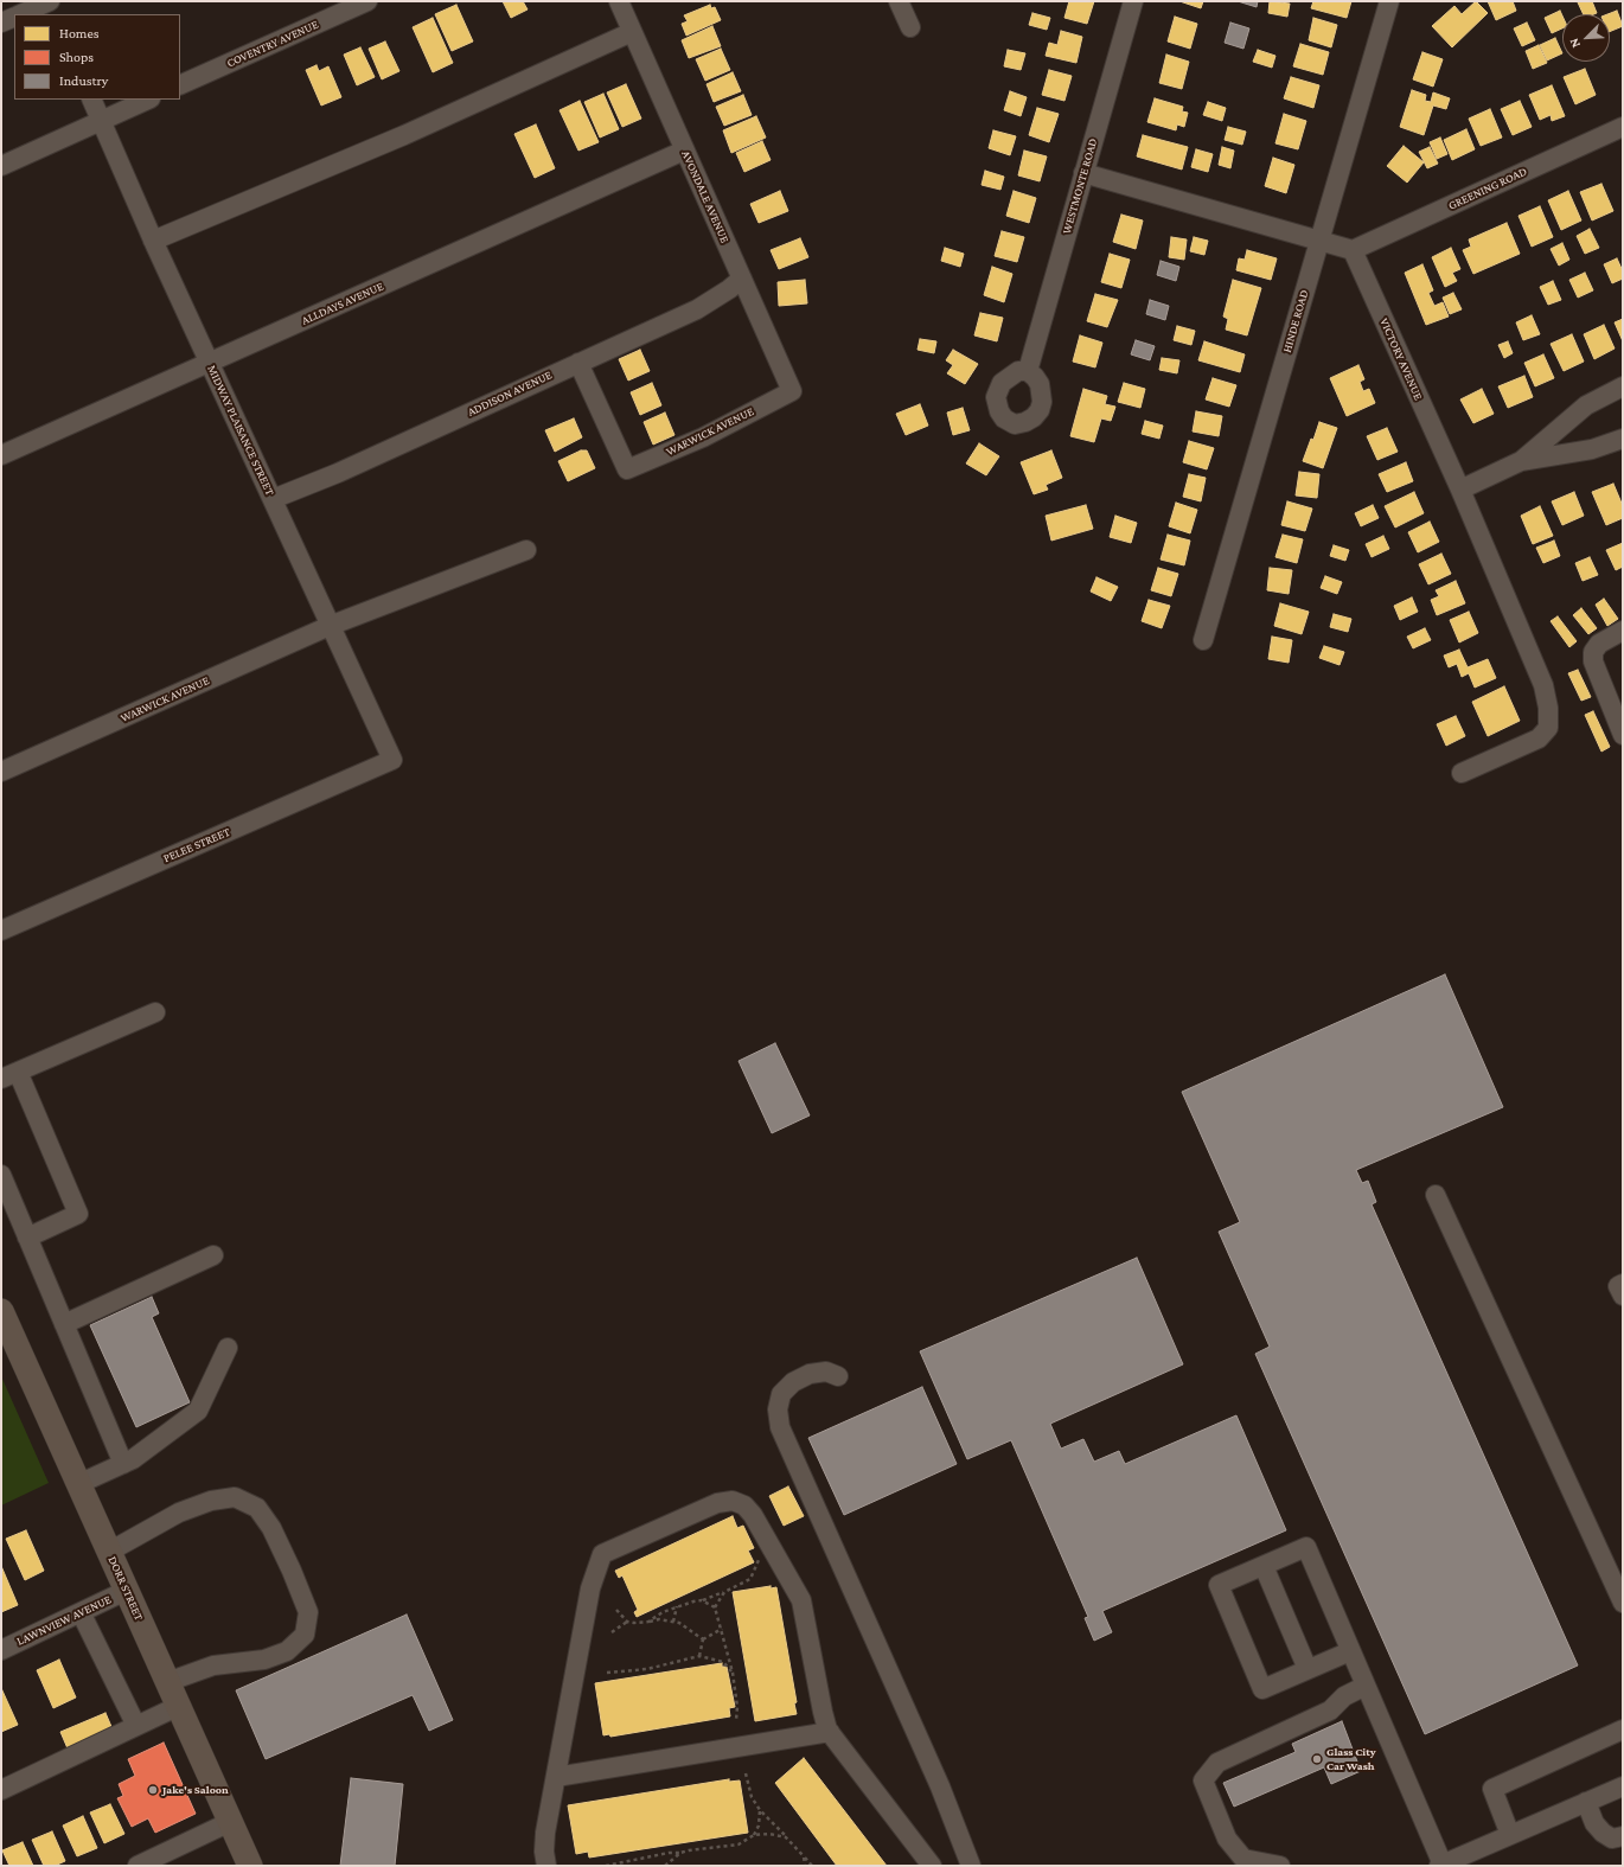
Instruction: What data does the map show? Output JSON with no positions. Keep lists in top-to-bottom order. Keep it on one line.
{"streets":{"main road":["DORR STREET"],"street":["COVENTRY AVENUE","WESTMONTE ROAD","GREENING ROAD","AVONDALE AVENUE","ALLDAYS AVENUE","HINDE ROAD","VICTORY AVENUE","ADDISON AVENUE","MIDWAY PLAISANCE STREET","WARWICK AVENUE","PELEE STREET","LAWNVIEW AVENUE"]},"crossings":[["GREENING ROAD","VICTORY AVENUE"],["AVONDALE AVENUE","ALLDAYS AVENUE"],["AVONDALE AVENUE","ADDISON AVENUE"],["AVONDALE AVENUE","WARWICK AVENUE"],["ALLDAYS AVENUE","MIDWAY PLAISANCE STREET"],["ADDISON AVENUE","MIDWAY PLAISANCE STREET"],["ADDISON AVENUE","WARWICK AVENUE"],["MIDWAY PLAISANCE STREET","WARWICK AVENUE"],["MIDWAY PLAISANCE STREET","PELEE STREET"],["DORR STREET","LAWNVIEW AVENUE"]],"places":["Glass City Car Wash","Jake's Saloon"],"legend":["Homes","Shops","Industry"],"north":"bottom left"}
